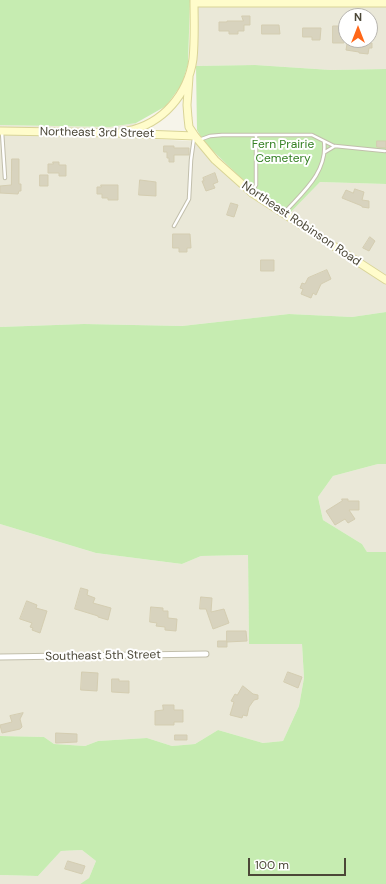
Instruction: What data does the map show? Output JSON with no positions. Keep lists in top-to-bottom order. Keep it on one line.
{"streets":{"street":["Northeast 3rd Street","Northeast Robinson Road","Southeast 5th Street"]},"crossings":[["Northeast 3rd Street","Northeast Robinson Road"]],"parks":["Fern Prairie Cemetery"],"scale_bar":"100 m","north":"top"}
